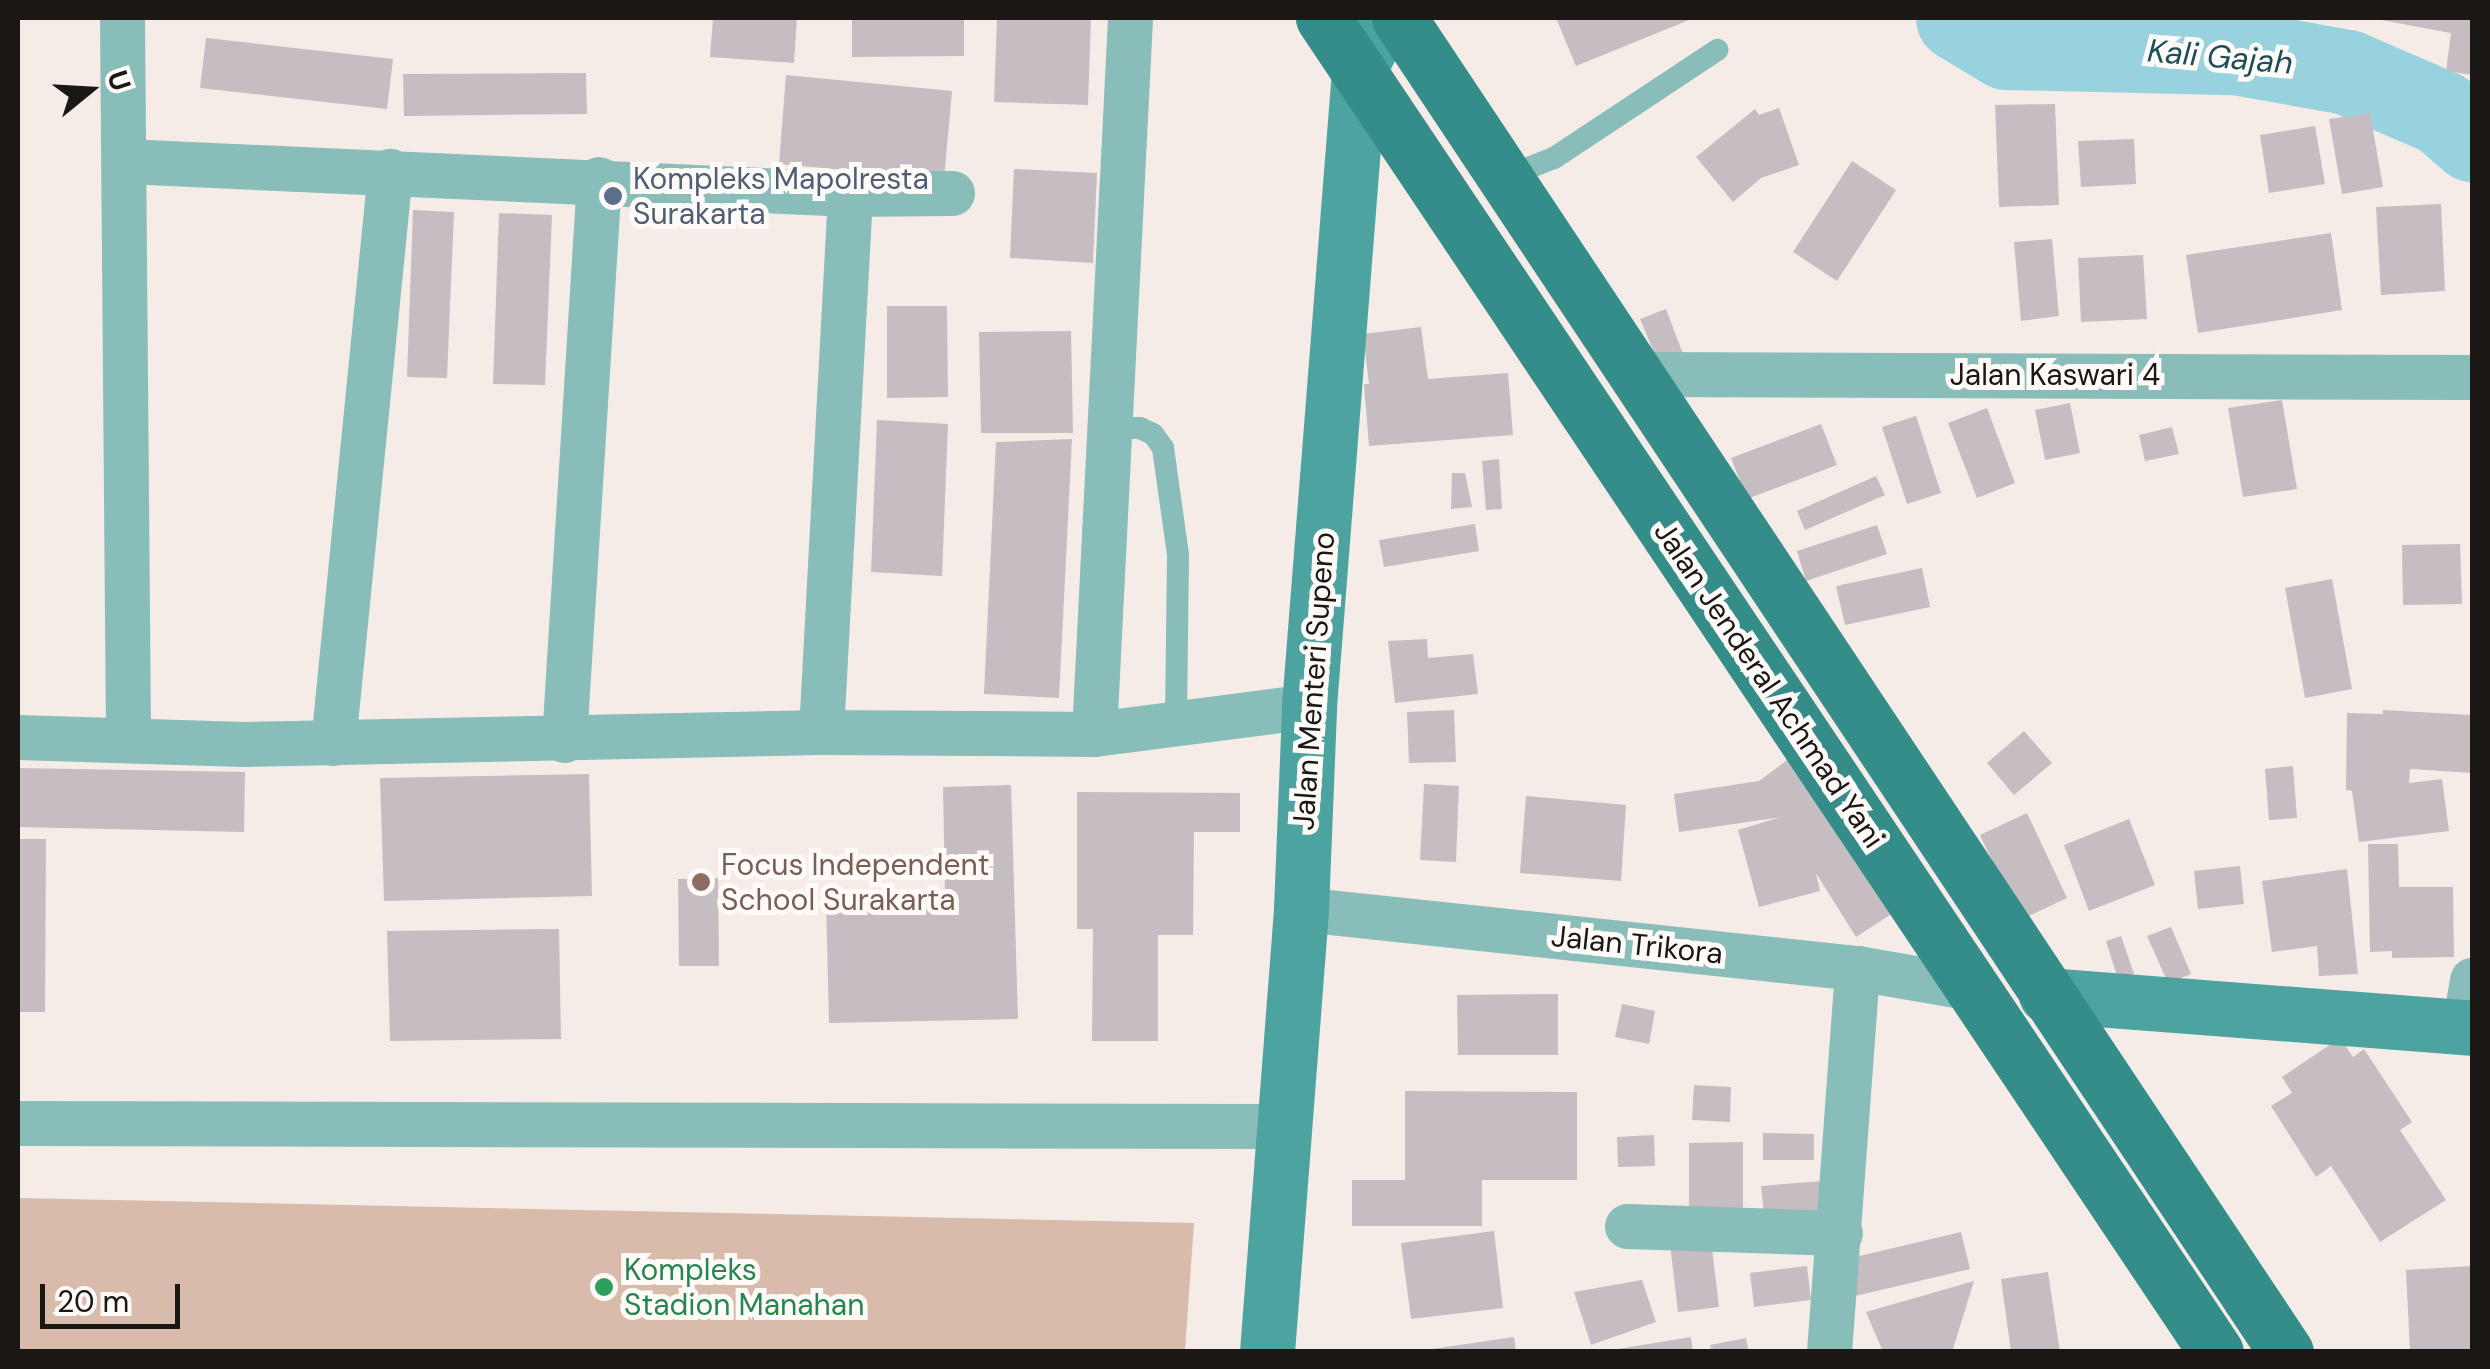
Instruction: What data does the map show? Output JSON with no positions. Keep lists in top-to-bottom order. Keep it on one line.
{"streets":{"main road":["Jalan Menteri Supeno","Jalan Jenderal Achmad Yani"],"street":["Jalan Kaswari 4","Jalan Trikora"]},"crossings":[["Jalan Kaswari 4","Jalan Jenderal Achmad Yani"],["Jalan Menteri Supeno","Jalan Jenderal Achmad Yani"],["Jalan Menteri Supeno","Jalan Trikora"],["Jalan Jenderal Achmad Yani","Jalan Trikora"]],"water":["Kali Gajah"],"places":["Kompleks Mapolresta Surakarta","Focus Independent School Surakarta","Kompleks Stadion Manahan"],"scale_bar":"20 m","north":"right"}
